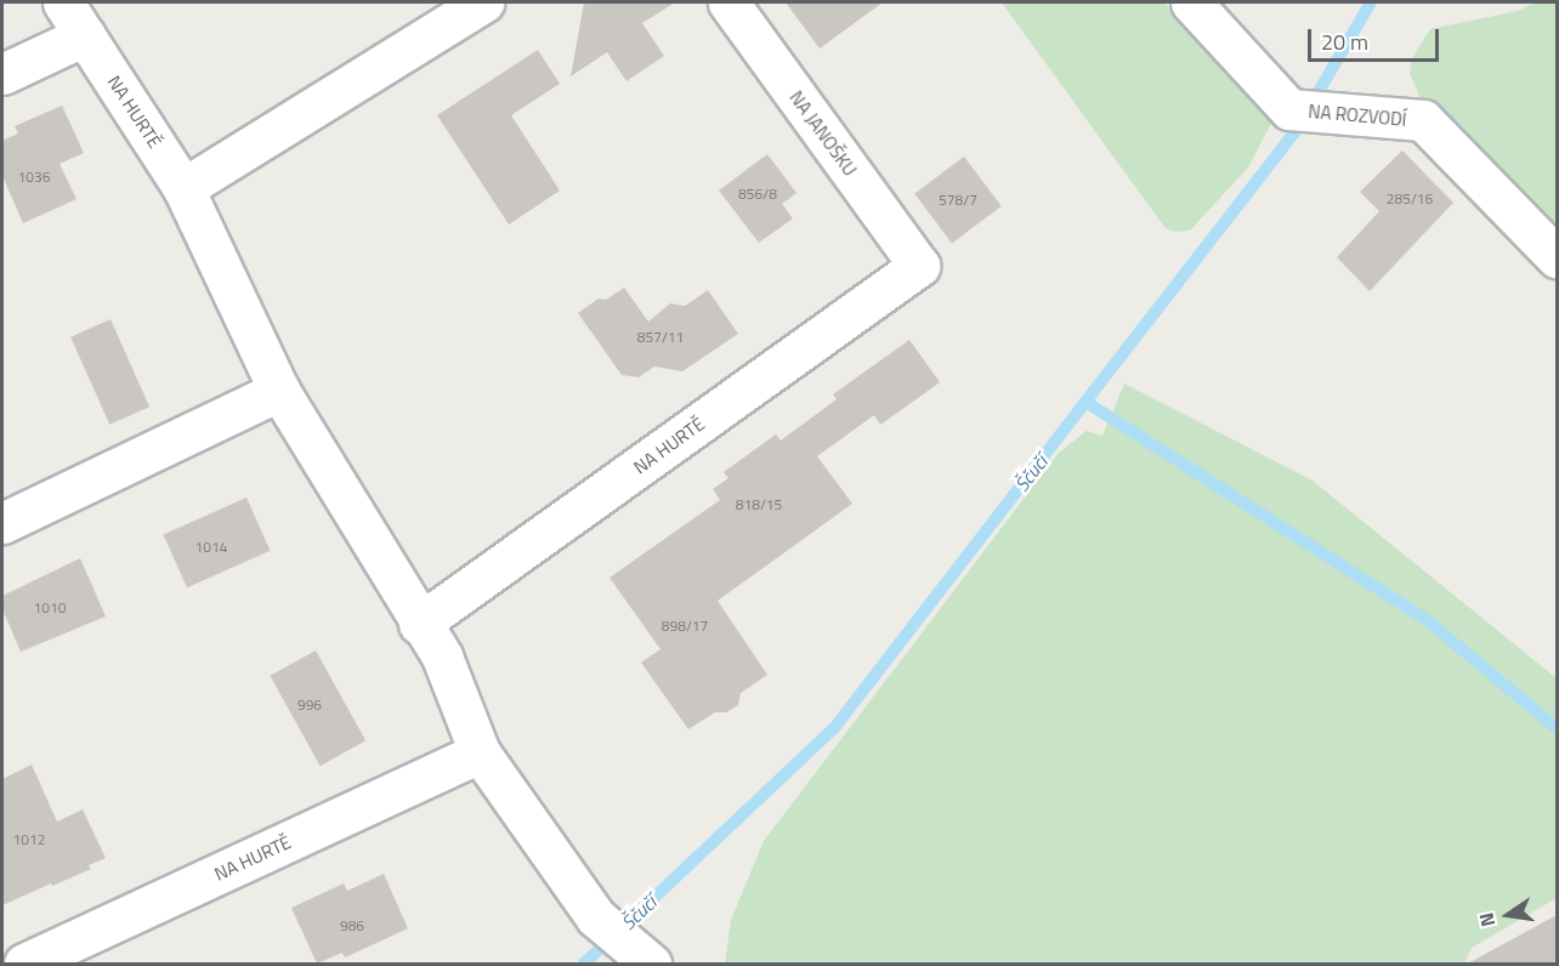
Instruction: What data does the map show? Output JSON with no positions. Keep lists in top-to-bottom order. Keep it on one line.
{"streets":{"street":["NA HURTĚ","NA ROZVODÍ","NA JANOŠKU"]},"crossings":[["NA HURTĚ","NA JANOŠKU"]],"water":["Ščučí"],"house_numbers":["1036","856/8","285/16","578/7","857/11","818/15","1014","1010","898/17","996","1012","986"],"scale_bar":"20 m","north":"left"}
